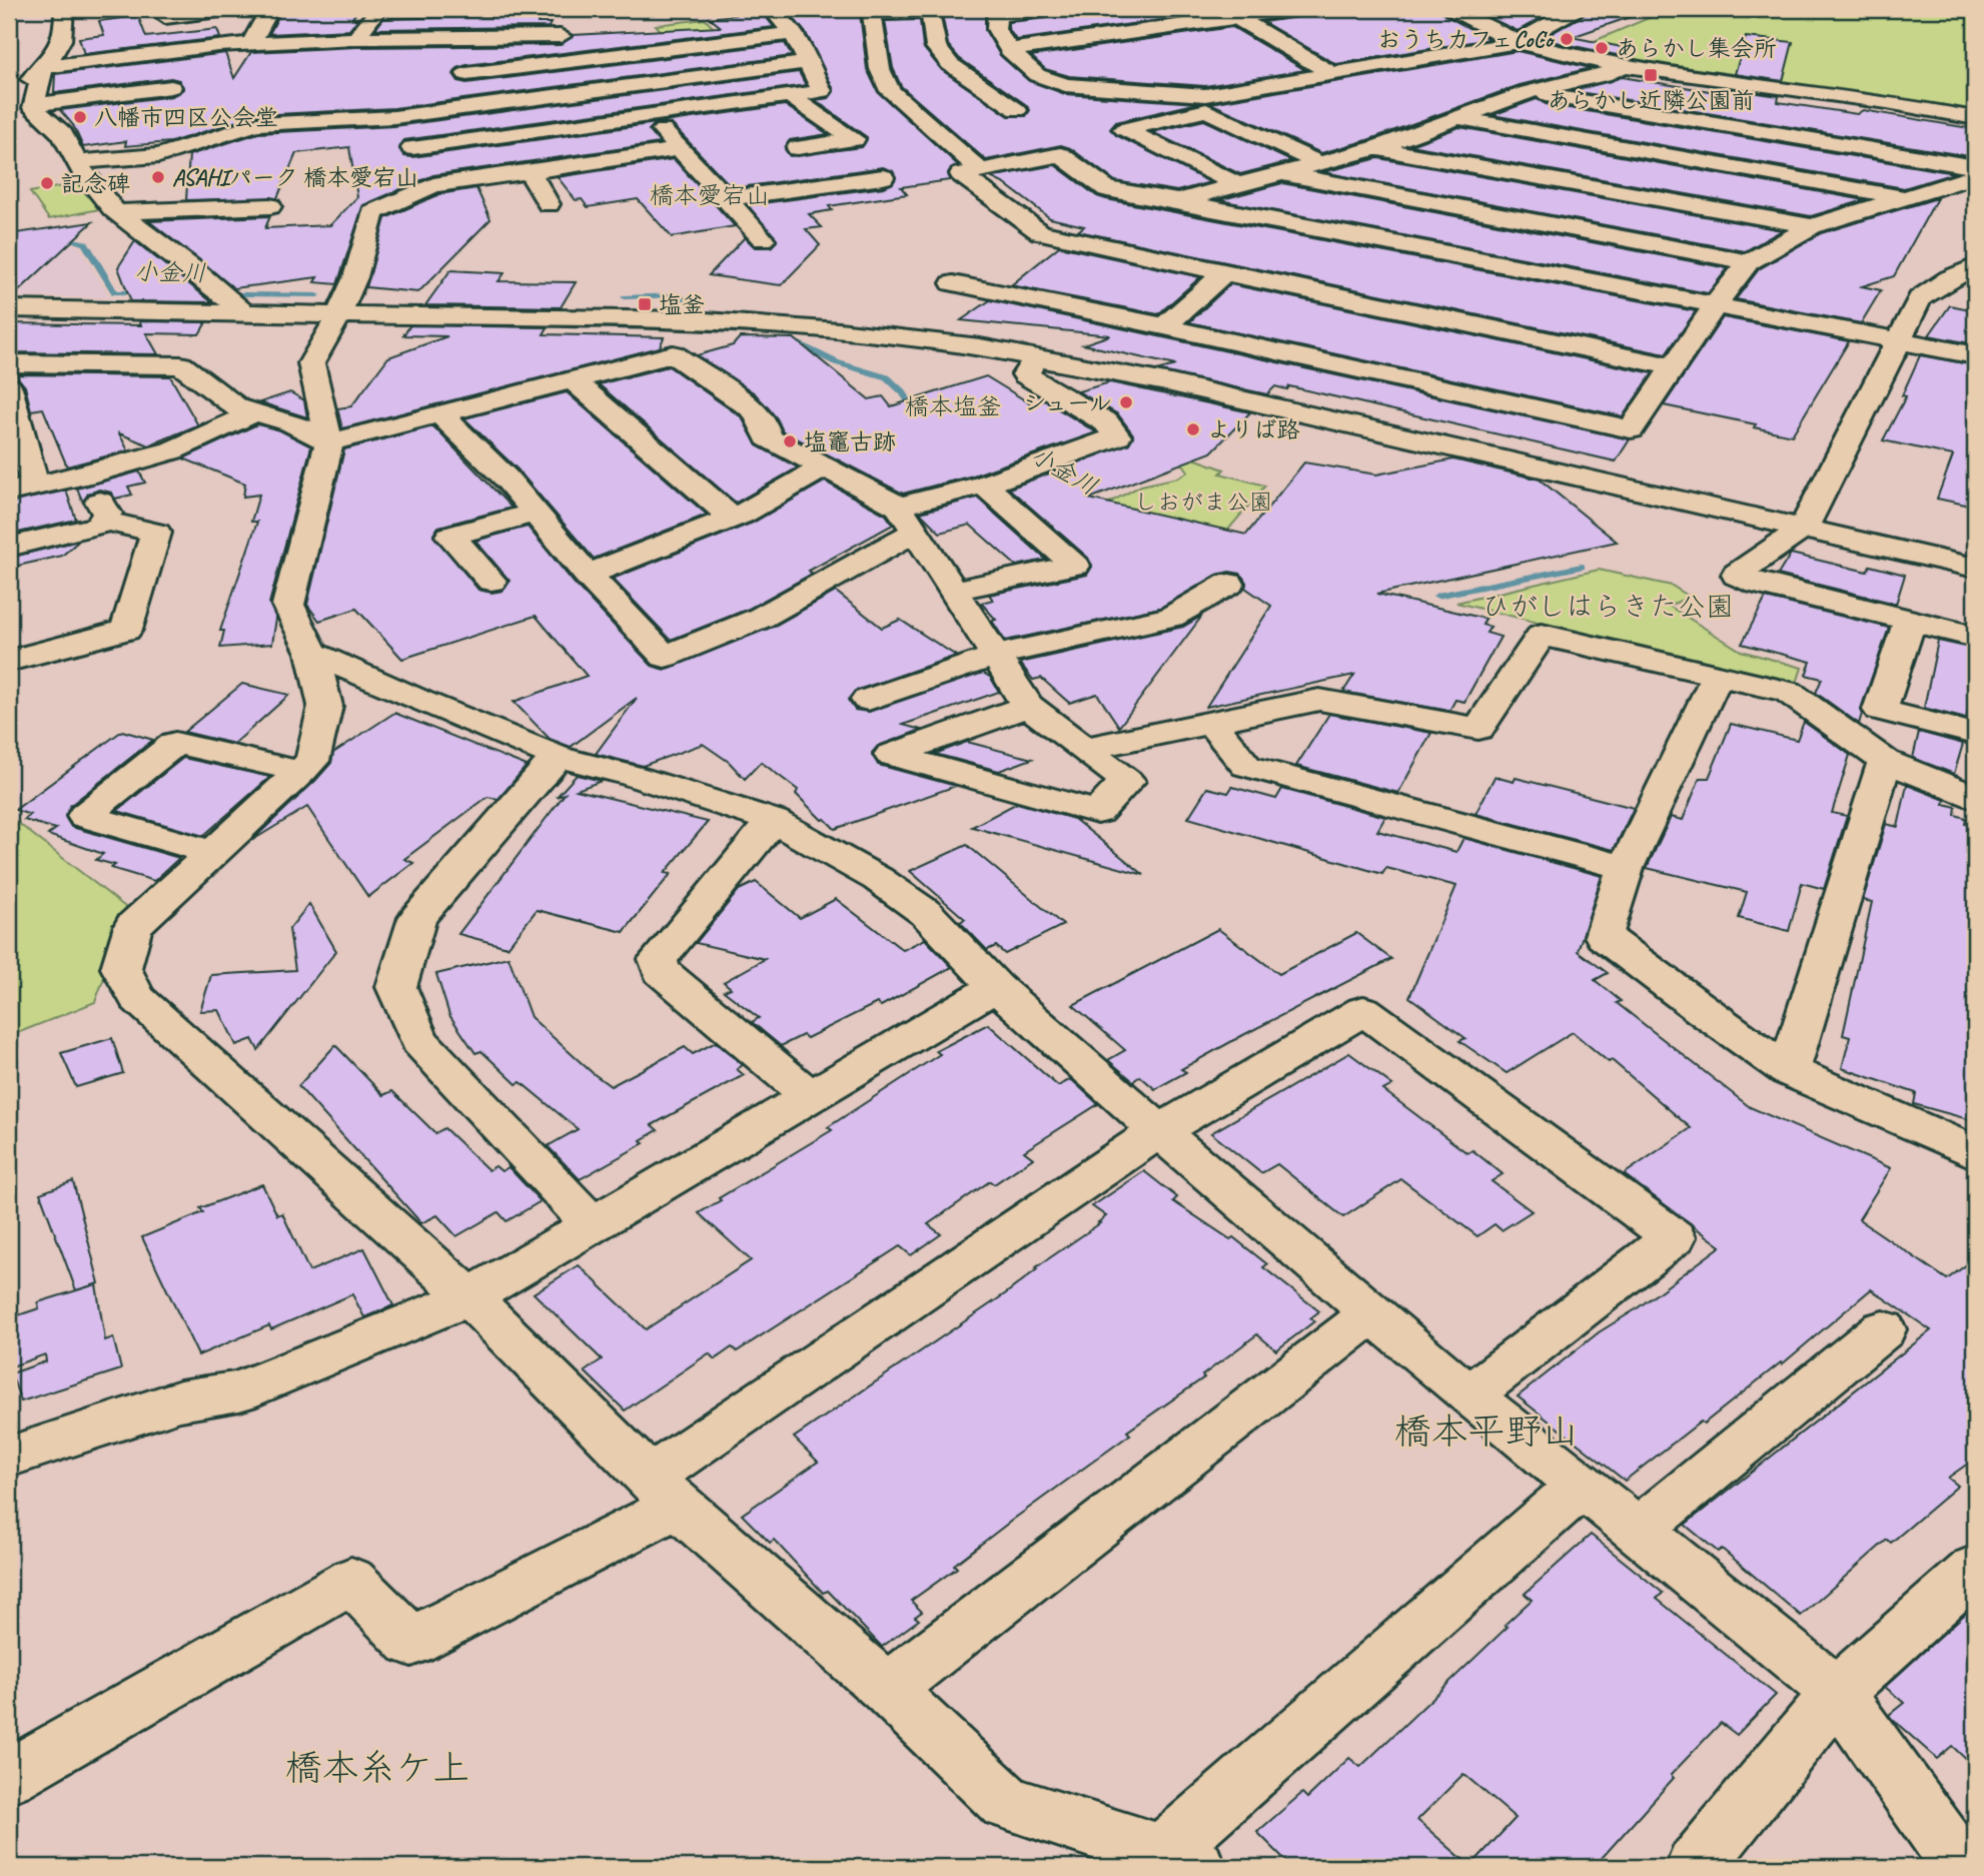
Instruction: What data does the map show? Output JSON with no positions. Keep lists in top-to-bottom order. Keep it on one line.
{"districts":["橋本愛宕山","橋本塩釜","橋本平野山","橋本糸ケ上"],"water":["小金川"],"parks":["しおがま公園","ひがしはらきた公園"],"places":{"other":["おうちカフェCoCo","あらかし集会所","八幡市四区公会堂","ASAHIパーク 橋本愛宕山","記念碑","シュール","よりば路","塩竈古跡"],"transit":["あらかし近隣公園前","塩釜"]}}
